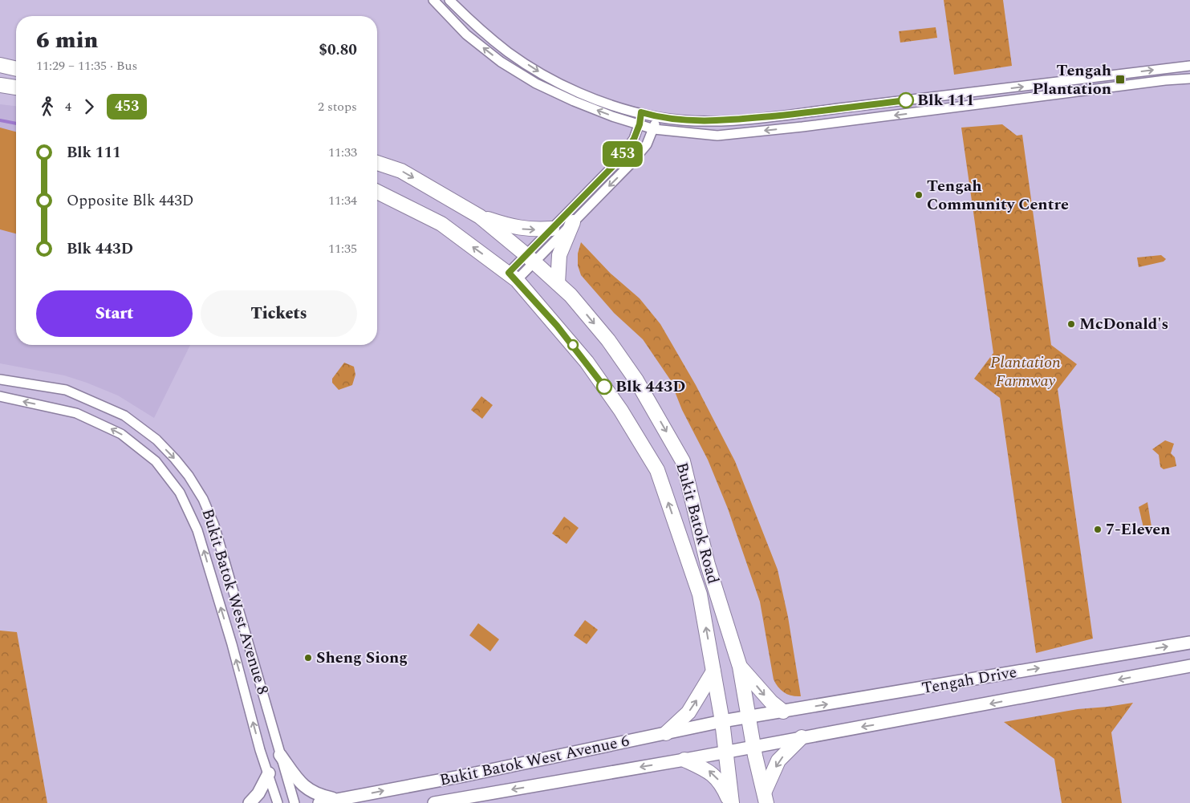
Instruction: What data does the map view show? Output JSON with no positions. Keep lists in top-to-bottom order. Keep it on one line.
{"streets":{"main road":["Bukit Batok Road"],"street":["Bukit Batok West Avenue 8","Tengah Drive","Bukit Batok West Avenue 6"]},"crossings":[["Bukit Batok Road","Tengah Drive"],["Bukit Batok Road","Bukit Batok West Avenue 6"],["Tengah Drive","Bukit Batok West Avenue 6"]],"parks":["Plantation Farmway"],"places":{"transit":["Tengah Plantation"],"other":["Blk 111","Tengah Community Centre","McDonald's","Blk 443D","7-Eleven","Sheng Siong"]},"lines":["bus line 453"],"page":{"on_map":"453","heading":["6 min","11:29 – 11:35 · Bus","$0.80"],"legs":["4","453","2 stops"],"list":[{"name":"Blk 111","value":"11:33"},{"name":"Opposite Blk 443D","value":"11:34"},{"name":"Blk 443D","value":"11:35"}],"buttons":["Start","Tickets"]}}
